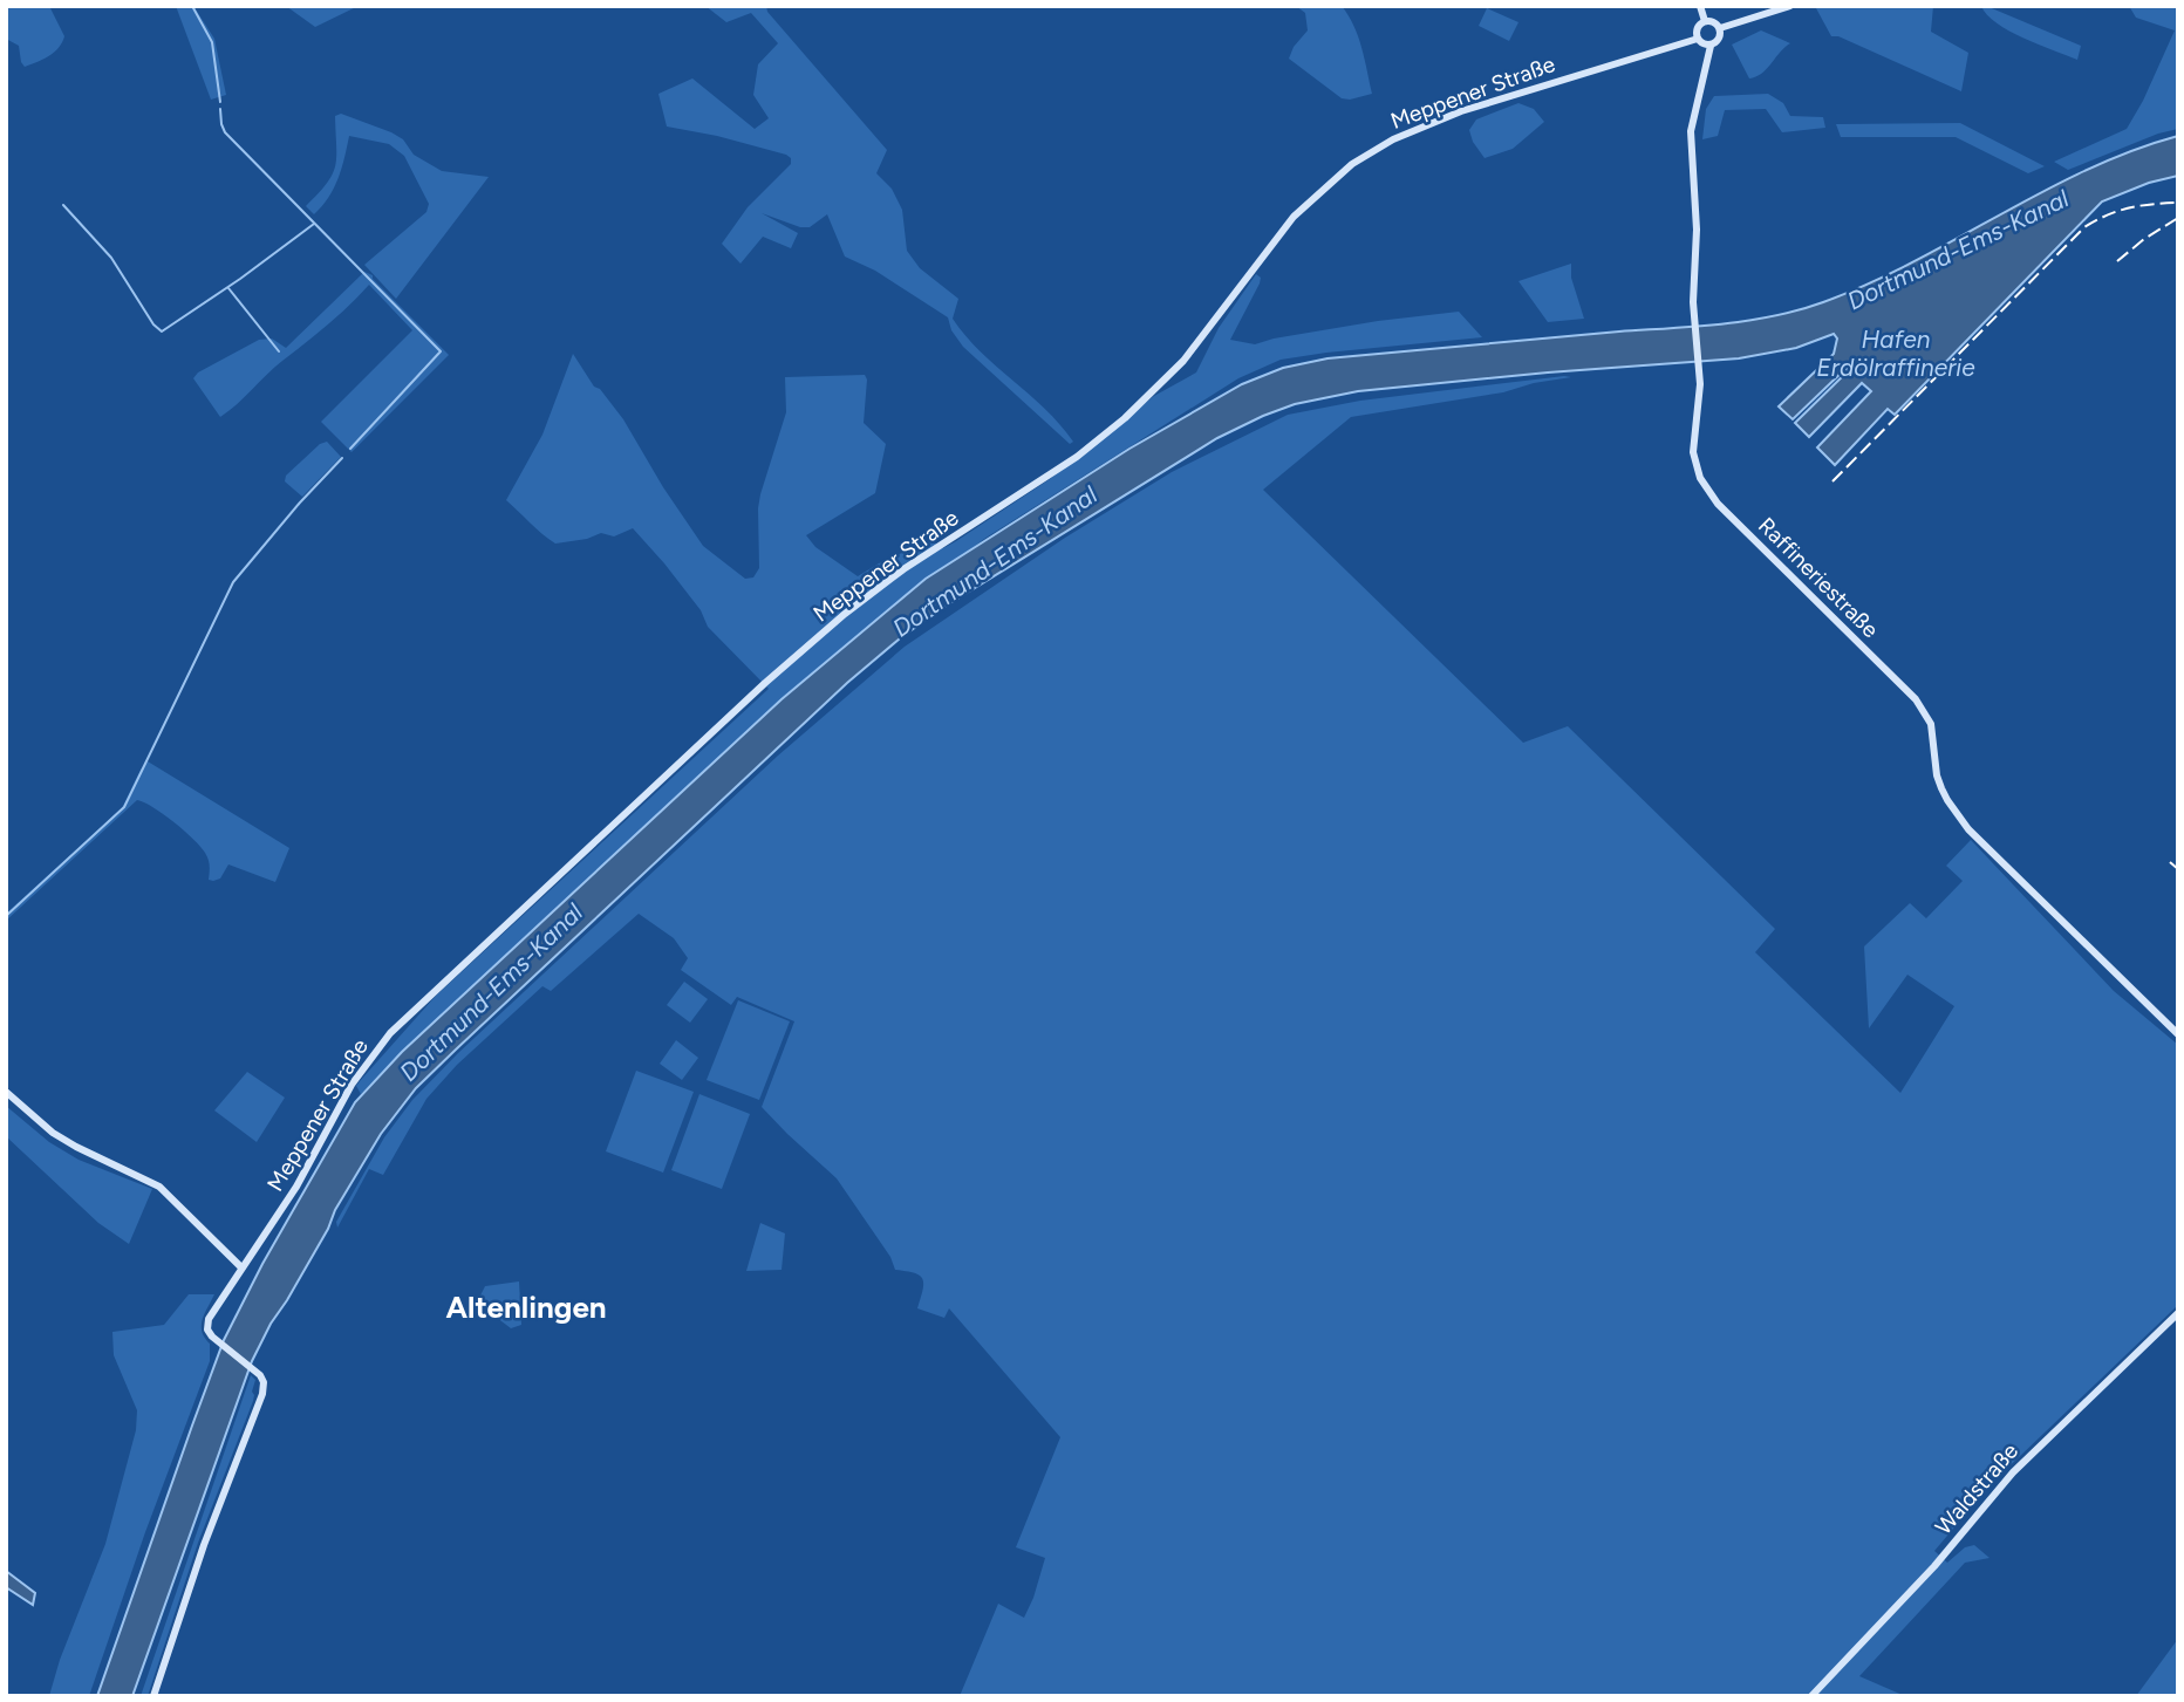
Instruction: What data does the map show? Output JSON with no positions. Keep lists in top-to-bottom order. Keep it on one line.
{"streets":{"main road":["Meppener Straße","Raffineriestraße","Waldstraße"]},"crossings":[["Meppener Straße","Raffineriestraße"]],"districts":["Altenlingen"],"water":["Dortmund-Ems-Kanal","Hafen Erdölraffinerie"]}
